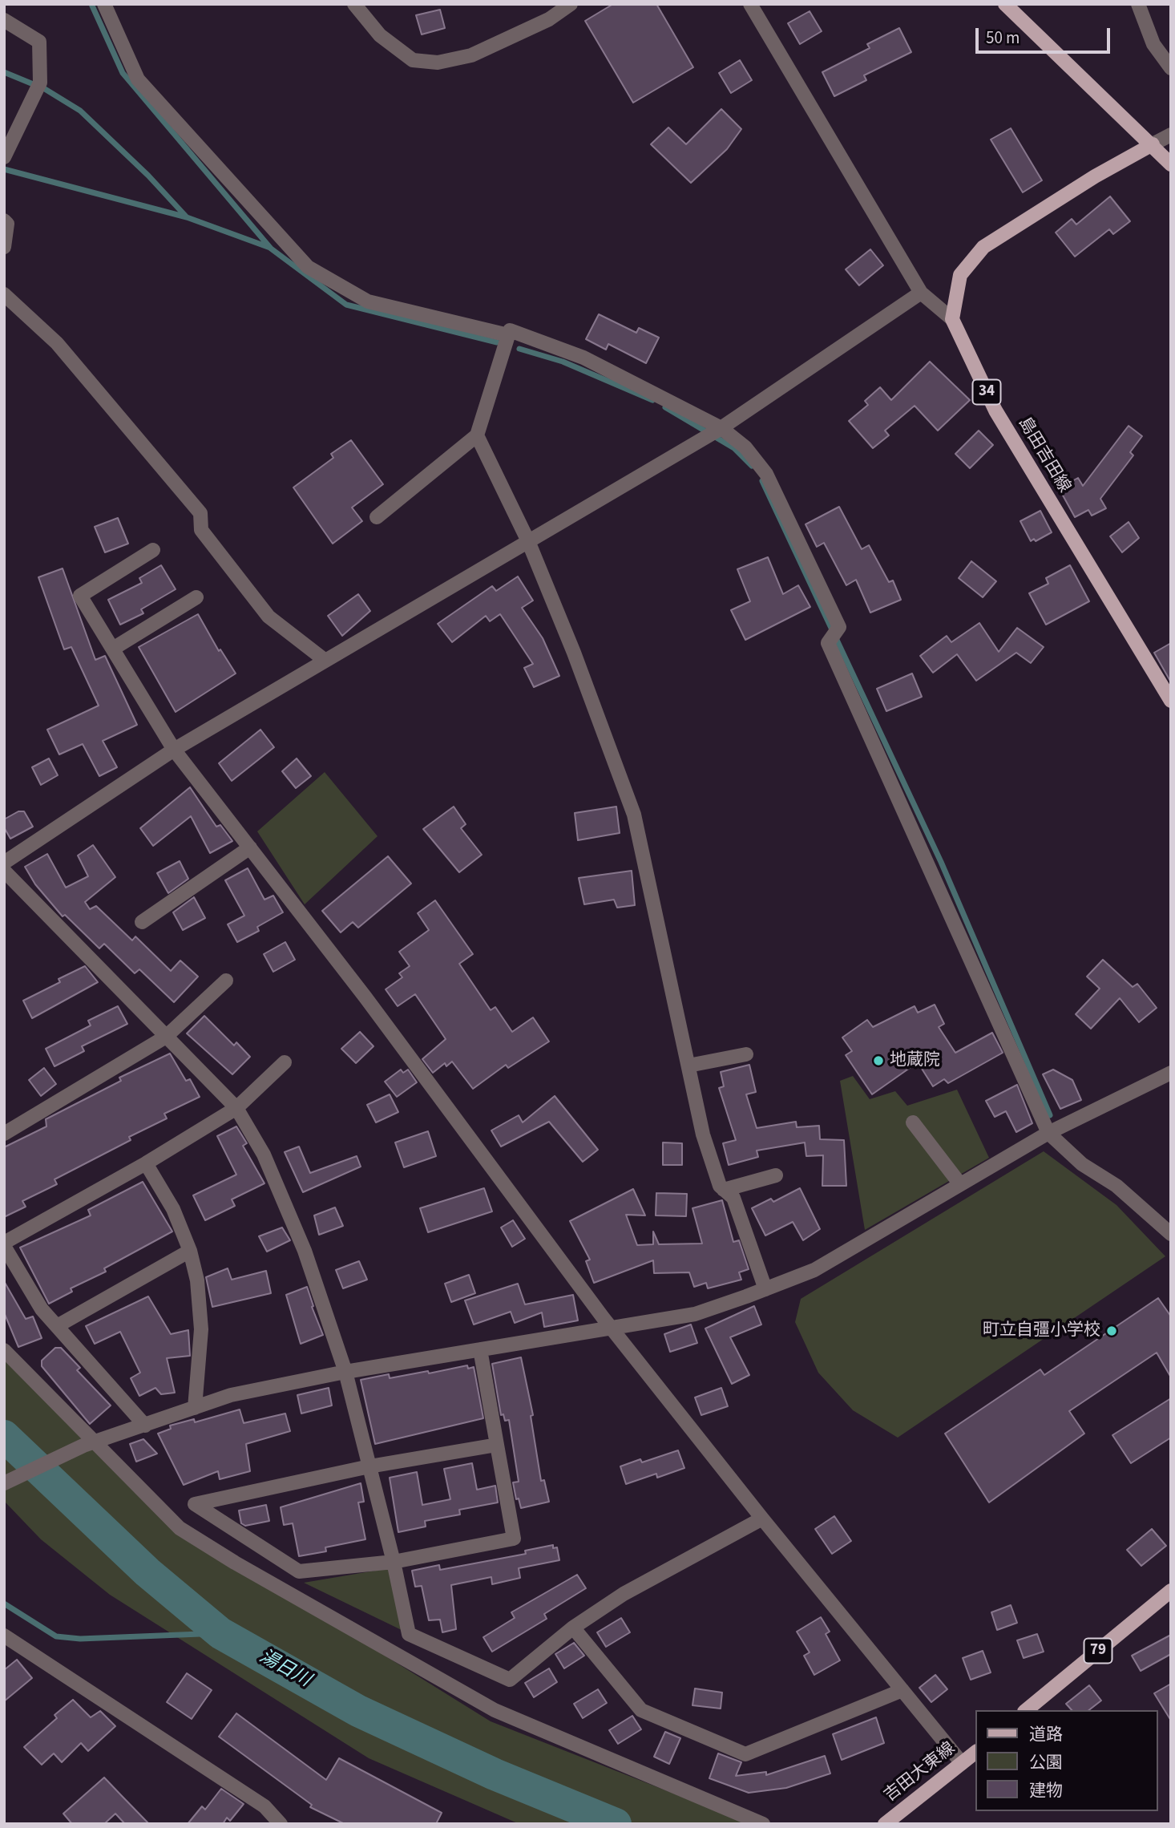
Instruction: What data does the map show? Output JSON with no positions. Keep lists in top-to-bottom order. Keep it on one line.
{"streets":{"main road":["34","島田吉田線","79","吉田大東線"]},"water":["湯日川"],"places":["地蔵院","町立自彊小学校"],"legend":["道路","公園","建物"],"scale_bar":"50 m"}
